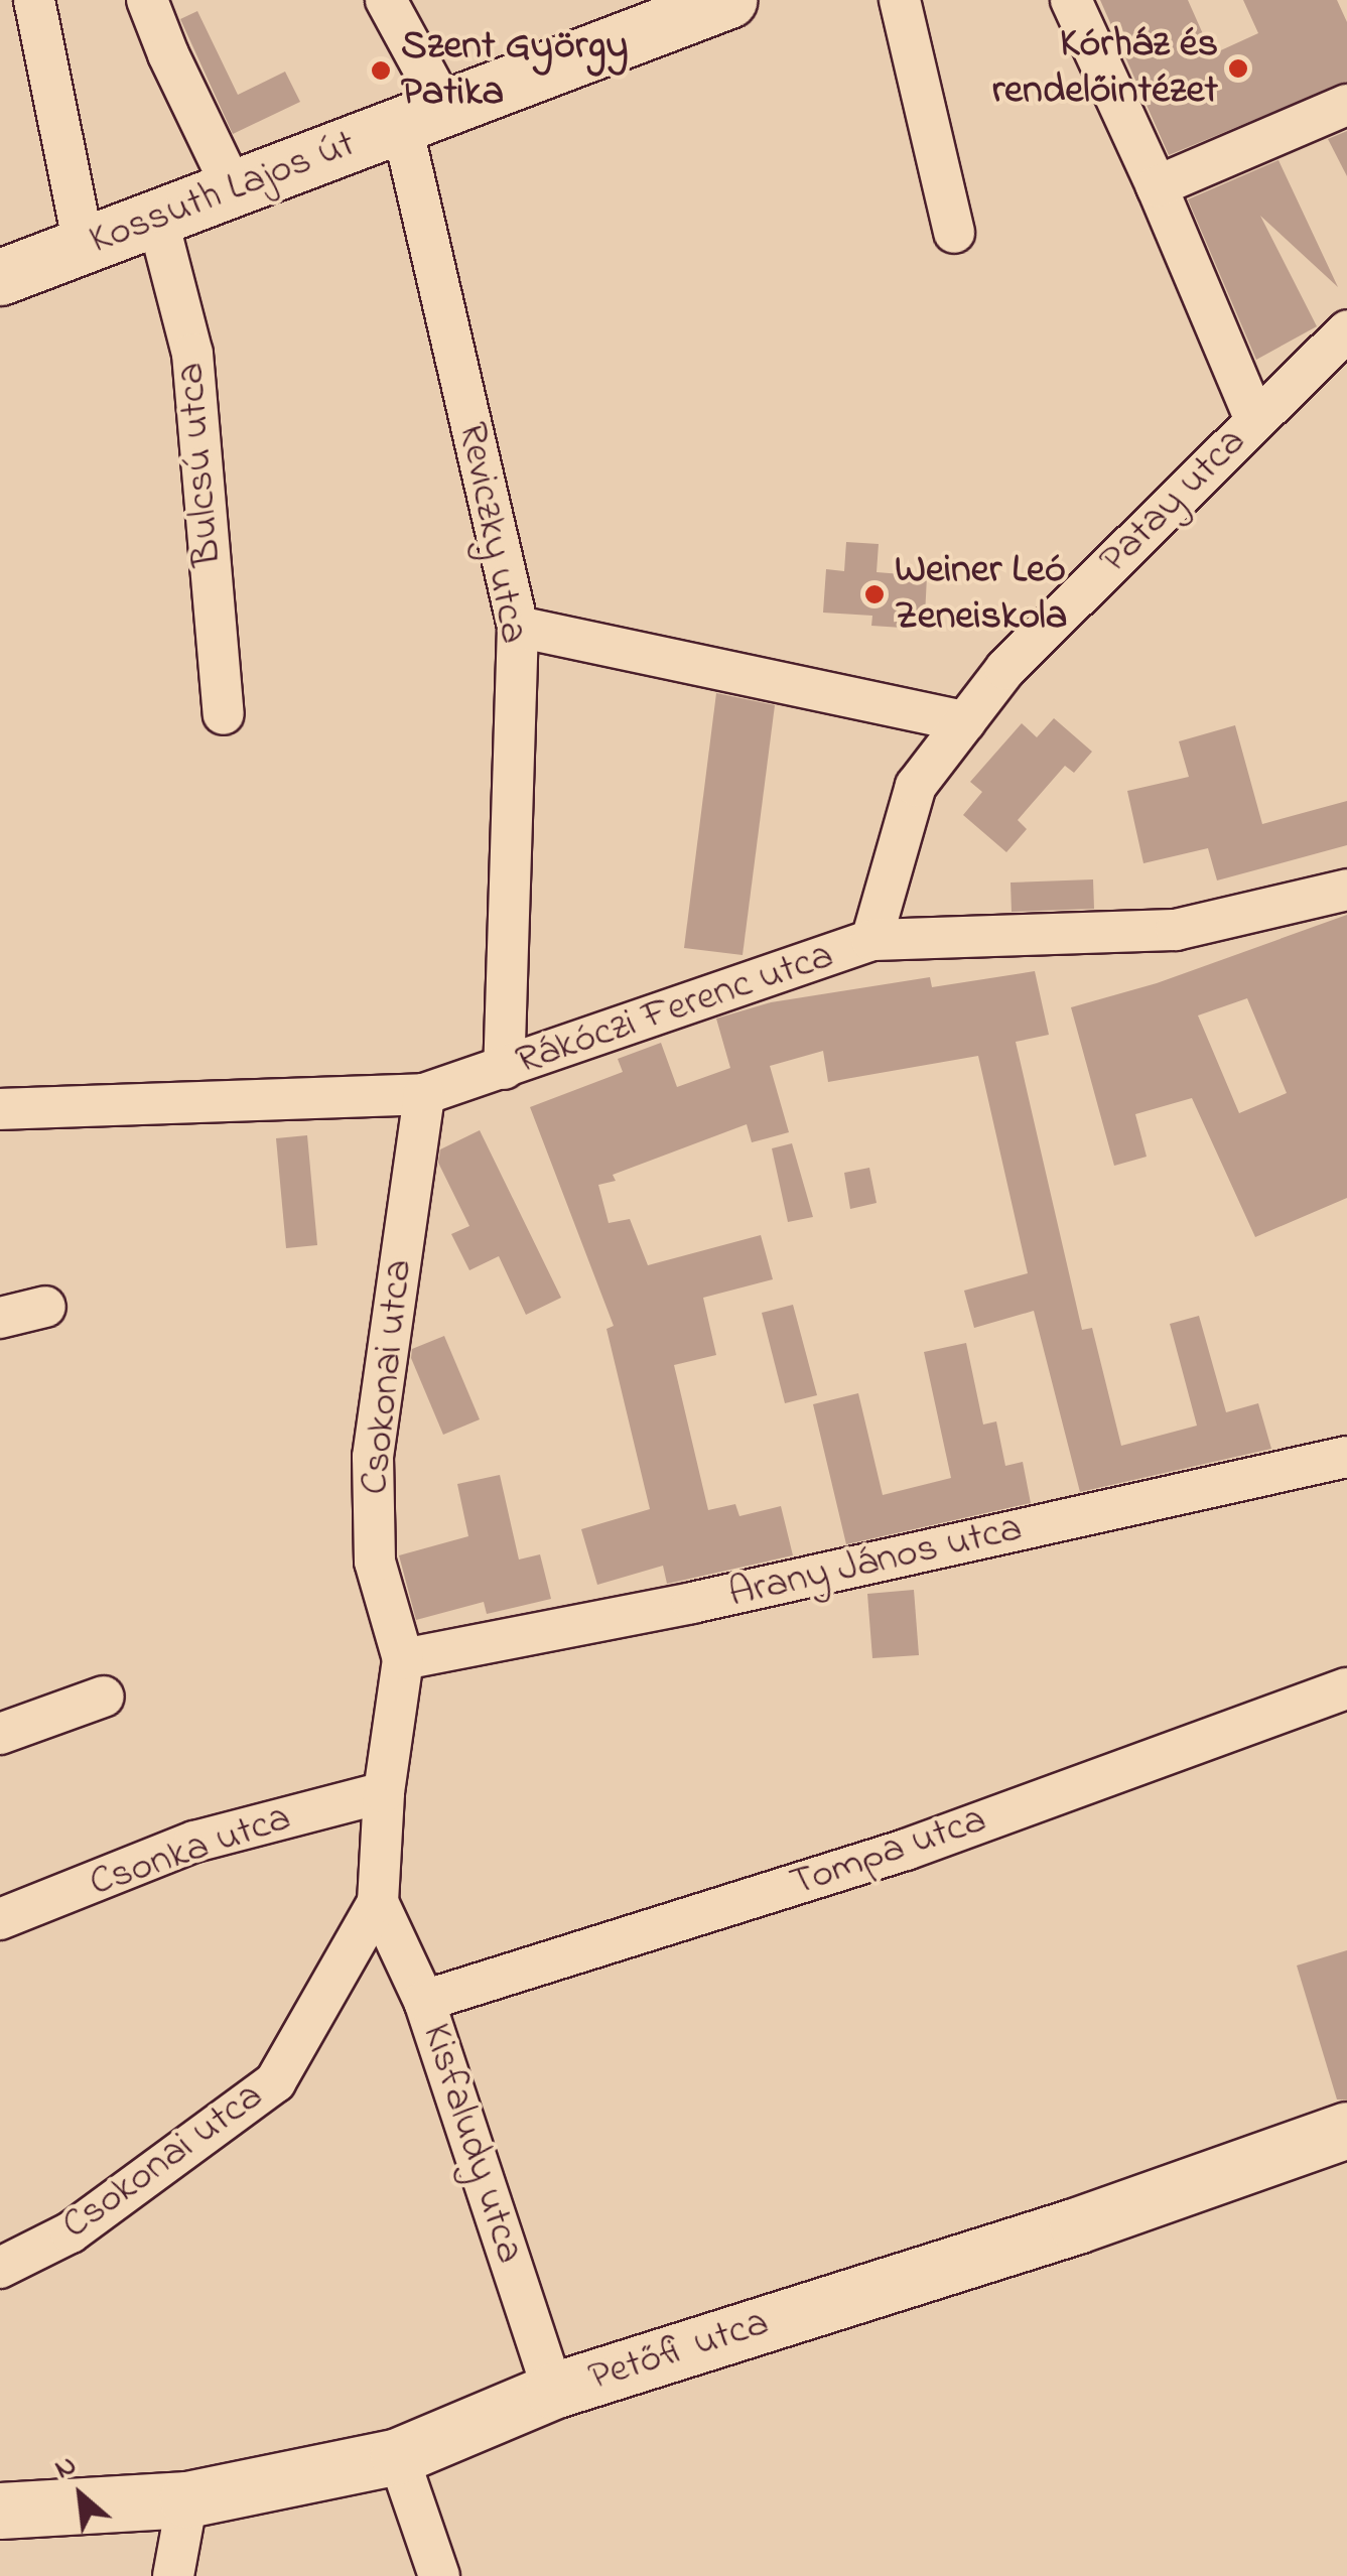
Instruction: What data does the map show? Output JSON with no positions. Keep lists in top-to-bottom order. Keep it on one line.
{"streets":{"street":["Kossuth Lajos út","Bulcsú utca","Patay utca","Reviczky utca","Rákóczi Ferenc utca","Csokonai utca","Arany János utca","Csonka utca","Tompa utca","Kisfaludy utca","Petőfi utca"]},"crossings":[["Kossuth Lajos út","Bulcsú utca"],["Kossuth Lajos út","Reviczky utca"],["Patay utca","Rákóczi Ferenc utca"],["Reviczky utca","Rákóczi Ferenc utca"],["Rákóczi Ferenc utca","Csokonai utca"],["Csokonai utca","Arany János utca"],["Csokonai utca","Csonka utca"],["Csokonai utca","Kisfaludy utca"],["Tompa utca","Kisfaludy utca"],["Kisfaludy utca","Petőfi utca"]],"places":["Kórház és rendelőintézet","Szent György Patika","Weiner Leó Zeneiskola"],"north":"top left"}
